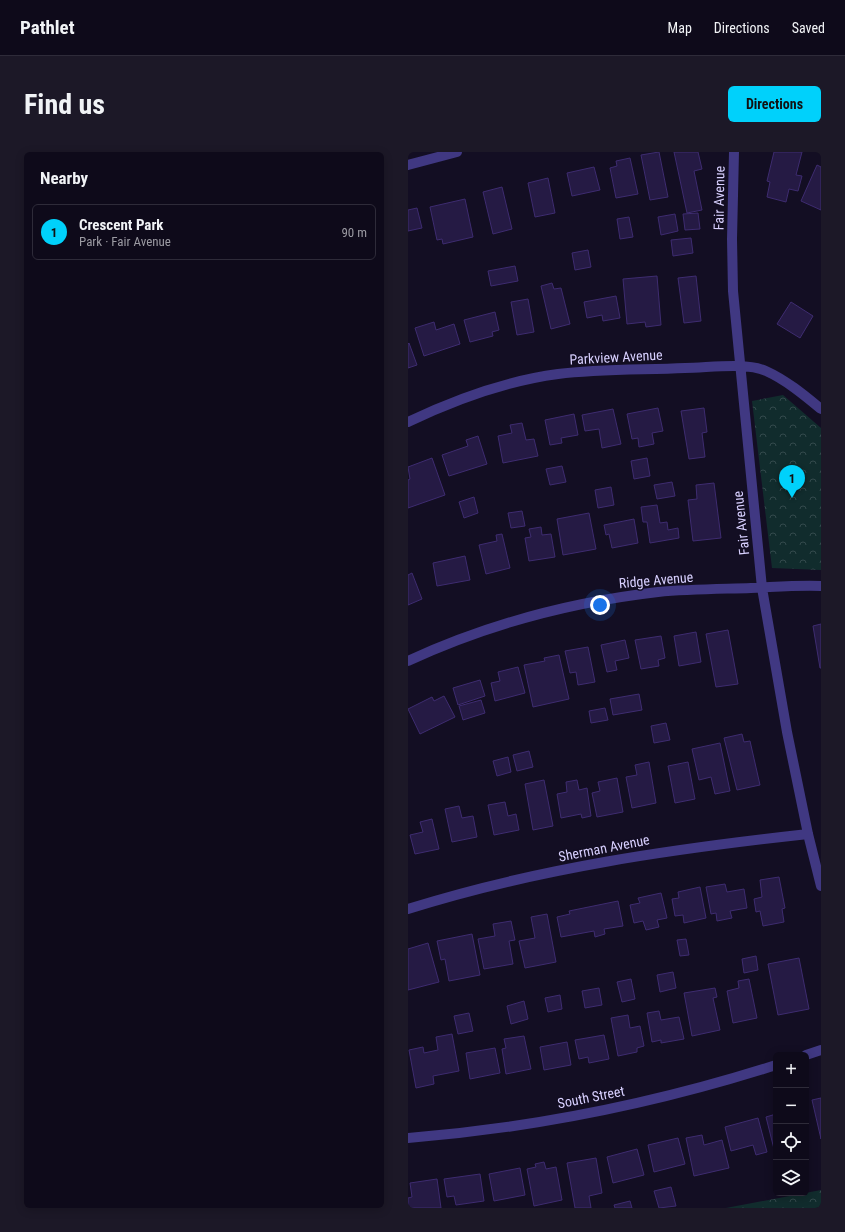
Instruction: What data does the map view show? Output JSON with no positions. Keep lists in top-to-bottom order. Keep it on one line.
{"streets":{"street":["Fair Avenue","Parkview Avenue","Ridge Avenue","Sherman Avenue","South Street"]},"crossings":[["Fair Avenue","Parkview Avenue"],["Fair Avenue","Ridge Avenue"],["Fair Avenue","Sherman Avenue"]],"page":{"header":"Pathlet","nav":["Map","Directions","Saved"],"buttons":"Directions","title":"Find us","heading":"Nearby","list":[{"mark":"1","name":"Crescent Park","note":"Park · Fair Avenue","value":"90 m"}],"pins":"1","map_buttons":["+","−"]}}
